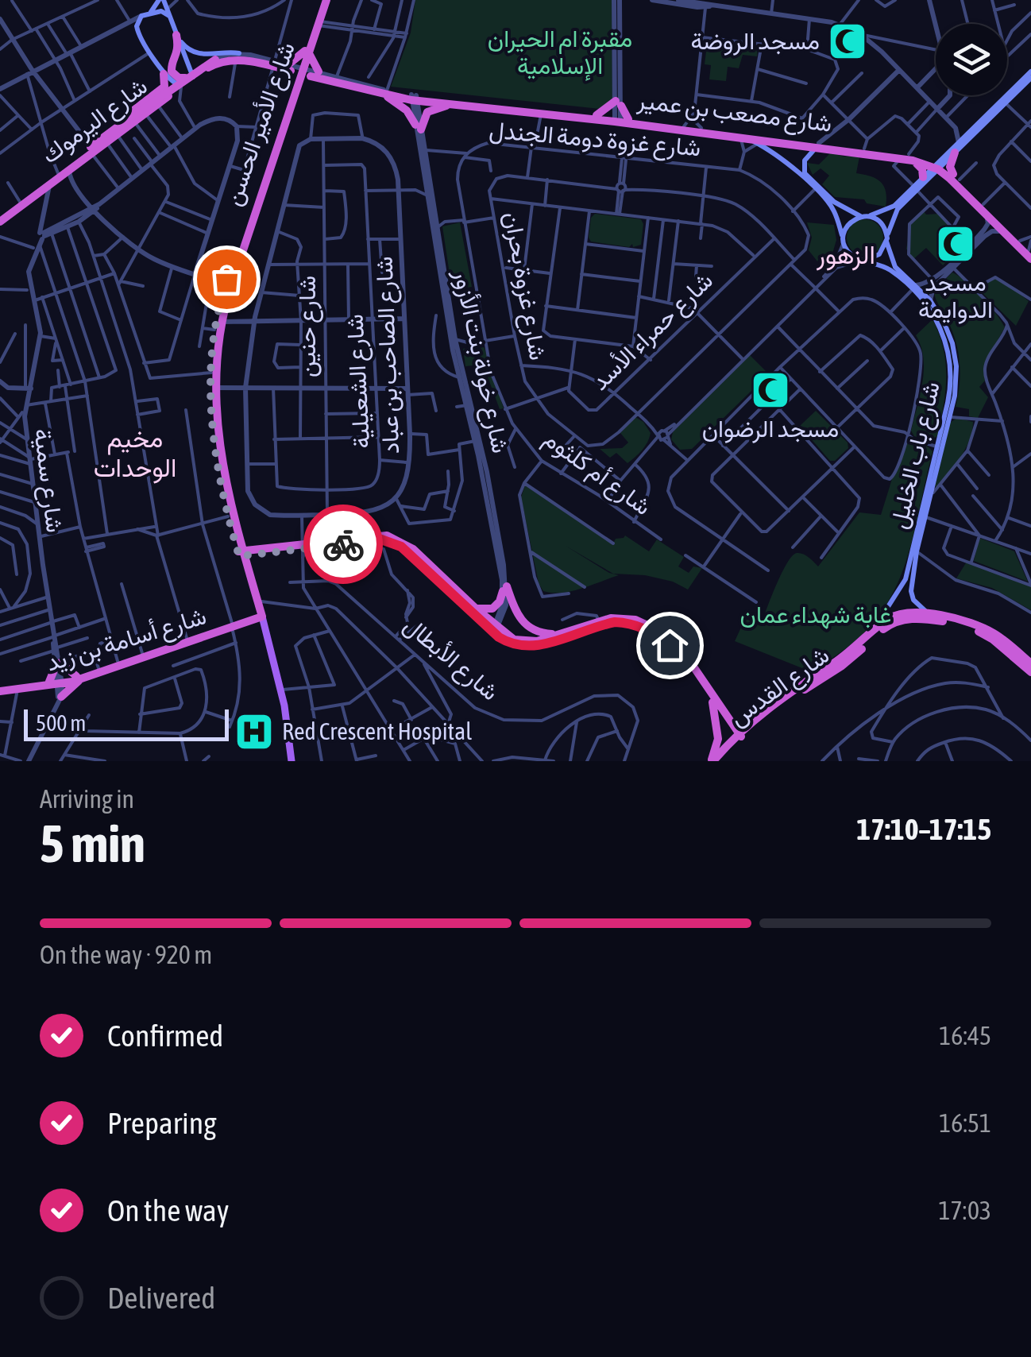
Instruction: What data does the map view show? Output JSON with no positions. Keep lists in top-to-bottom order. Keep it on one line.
{"streets":{"highway":["شارع مصعب بن عمير","شارع اليرموك","شارع الأمير الحسن","شارع أسامة بن زيد","شارع القدس"],"main road":["شارع باب الخليل"],"street":["شارع غزوة دومة الجندل","شارع غزوة بحران","شارع حنين","شارع حمراء الأسد","شارع الصاحب بن عباد","شارع خولة بنت الأزور","شارع الشعيلية","شارع أم كلثوم","شارع سمية","شارع الأبطال"]},"crossings":[["شارع مصعب بن عمير","شارع اليرموك"],["شارع مصعب بن عمير","شارع الأمير الحسن"],["شارع مصعب بن عمير","شارع خولة بنت الأزور"],["شارع مصعب بن عمير","شارع باب الخليل"],["شارع اليرموك","شارع الأمير الحسن"],["شارع الأمير الحسن","شارع أسامة بن زيد"],["شارع غزوة دومة الجندل","شارع أم كلثوم"],["شارع حنين","شارع الشعيلية"],["شارع باب الخليل","شارع القدس"]],"districts":["الزهور","مخيم الوحدات"],"parks":["مقبرة ام الحيران الإسلامية","غابة شهداء عمان"],"places":{"mosque":["مسجد الروضة","مسجد الدوايمة","مسجد الرضوان"],"hospital":["Red Crescent Hospital"]},"scale_bar":"500 m","page":{"scale":"500 m","heading":["5 min","Arriving in","17:10–17:15"],"bar":"On the way · 920 m","list":[["Confirmed","16:45"],["Preparing","16:51"],["On the way","17:03"],"Delivered"]}}
